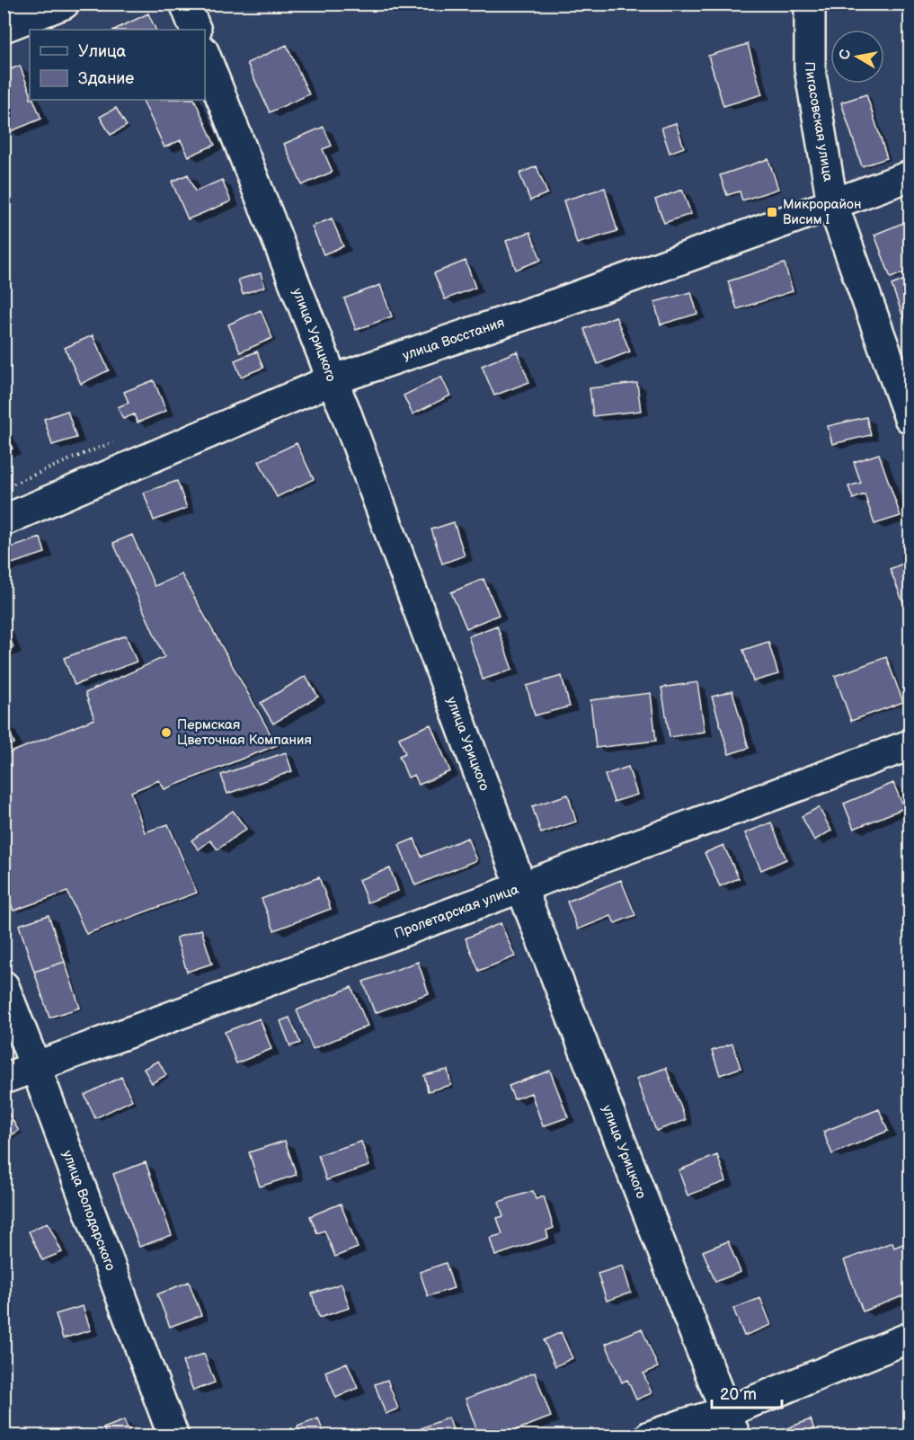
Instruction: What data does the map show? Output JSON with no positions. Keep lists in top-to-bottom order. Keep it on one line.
{"streets":{"street":["Пигасовская улица","улица Урицкого","улица Восстания","Пролетарская улица","улица Володарского"]},"crossings":[["Пигасовская улица","улица Восстания"],["улица Урицкого","улица Восстания"],["улица Урицкого","Пролетарская улица"],["Пролетарская улица","улица Володарского"]],"places":{"transit":["Микрорайон Висим I"],"other":["Пермская Цветочная Компания"]},"legend":["Улица","Здание"],"scale_bar":"20 m","north":"left"}
